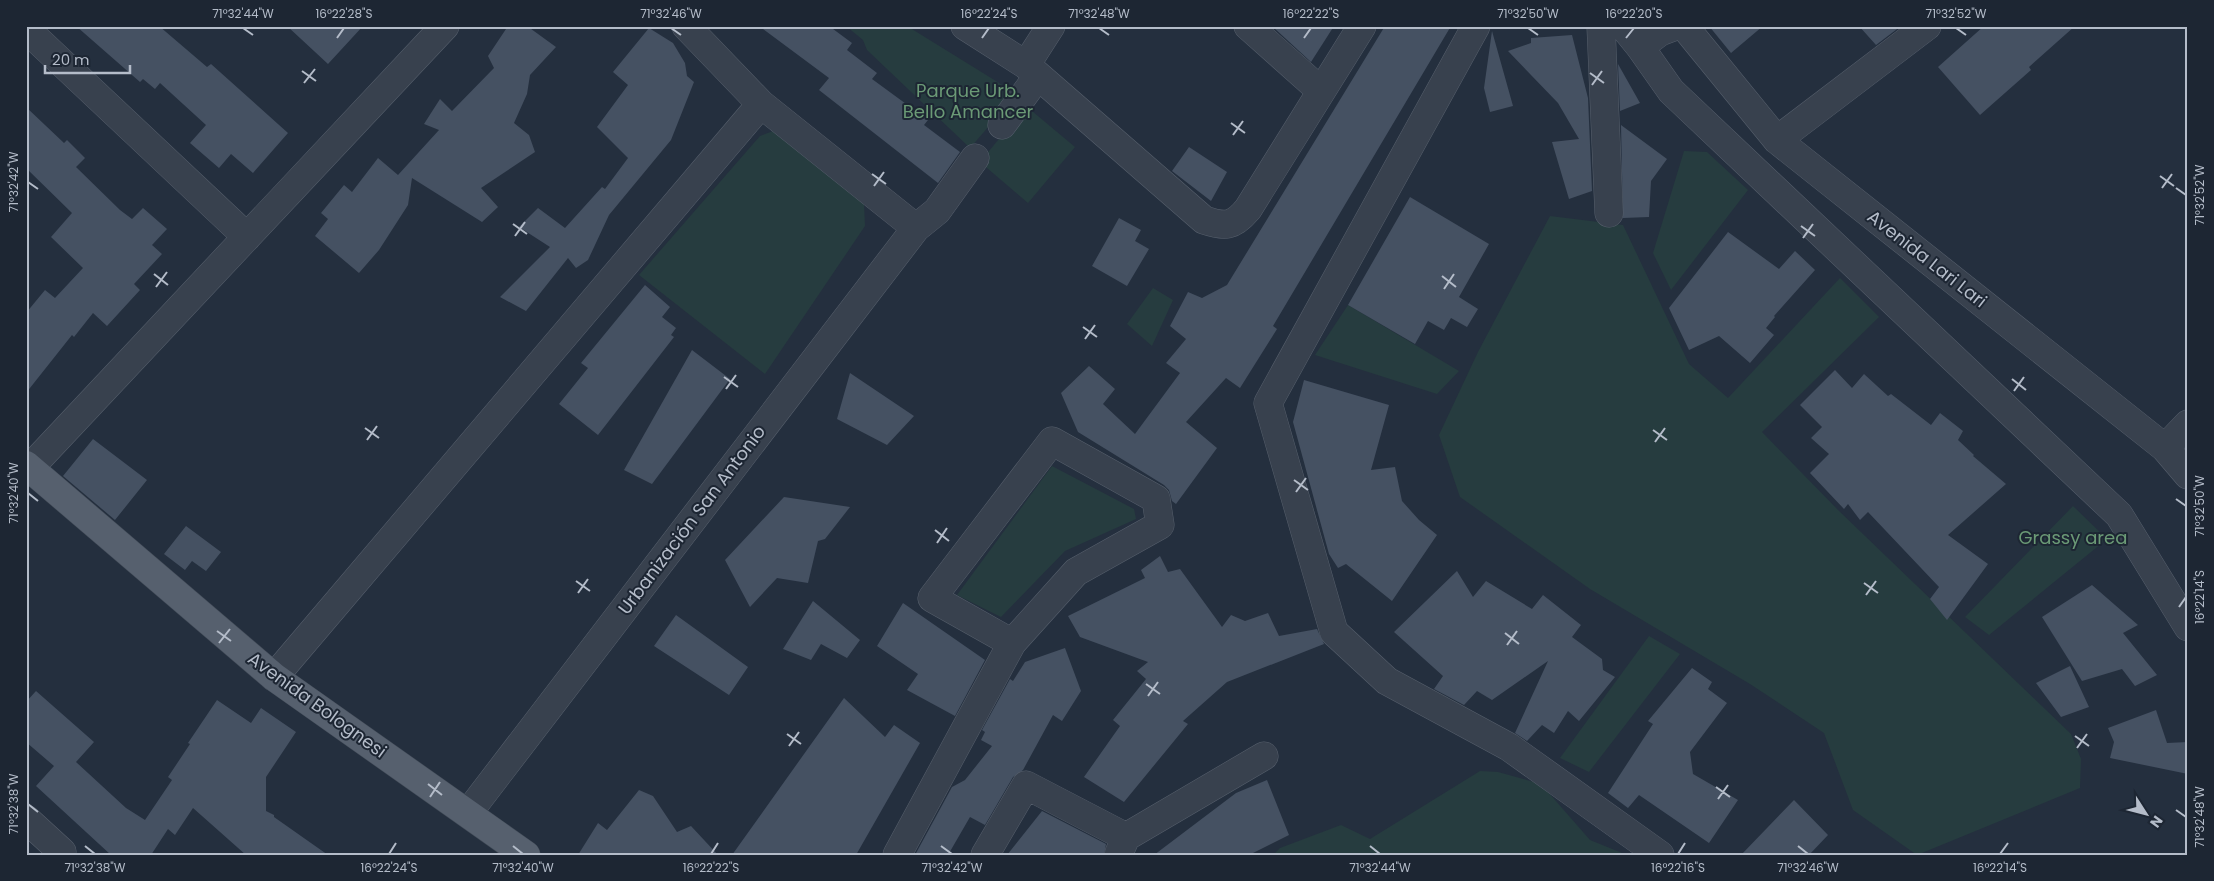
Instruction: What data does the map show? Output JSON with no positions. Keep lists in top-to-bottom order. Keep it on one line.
{"streets":{"main road":["Avenida Bolognesi"],"street":["Avenida Lari Lari","Urbanización San Antonio"]},"crossings":[["Urbanización San Antonio","Avenida Bolognesi"]],"parks":["Parque Urb. Bello Amancer","Grassy area"],"scale_bar":"20 m","north":"bottom right","coordinates":["71°32'44\"W","16°22'28\"S","71°32'46\"W","16°22'24\"S","71°32'48\"W","16°22'22\"S","71°32'50\"W","16°22'20\"S","71°32'52\"W","71°32'42\"W","71°32'40\"W","16°22'14\"S","71°32'38\"W","16°22'16\"S"]}
